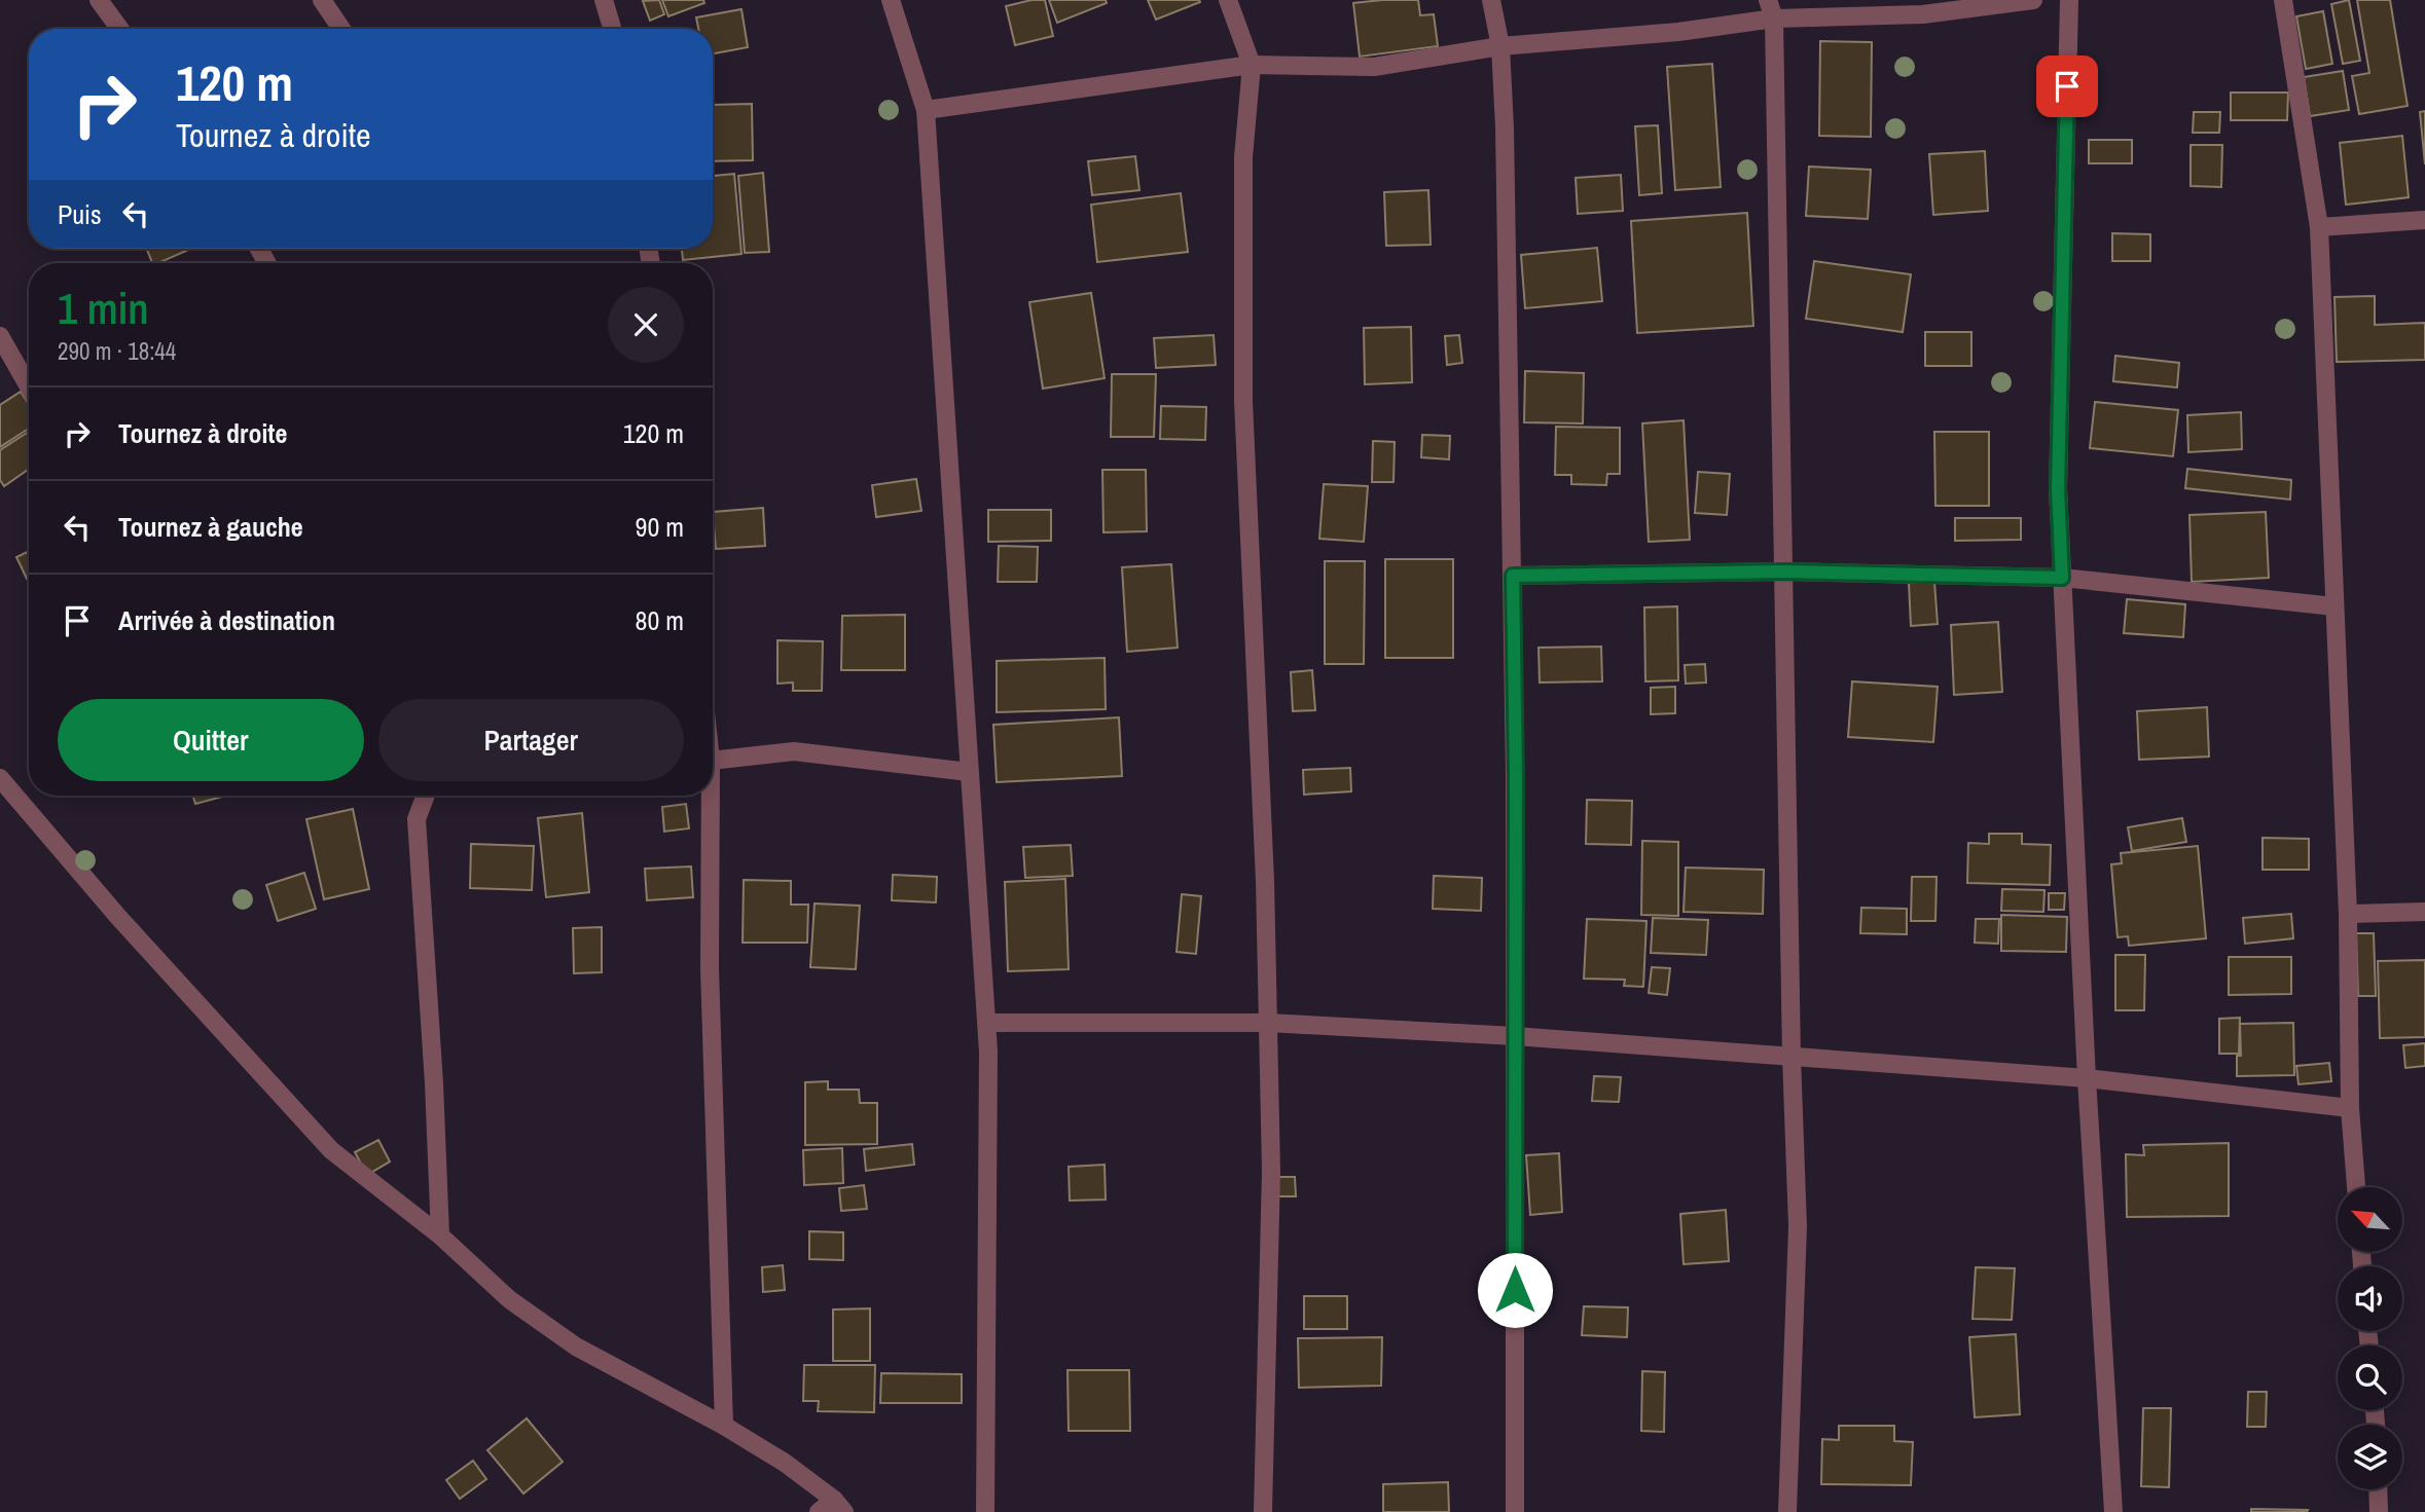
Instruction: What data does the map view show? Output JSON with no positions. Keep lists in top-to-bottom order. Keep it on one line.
{"north":"top left","page":{"turn":["120 m","Tournez à droite"],"then":"Puis","heading":["1 min","290 m · 18:44"],"list":[{"name":"Tournez à droite","value":"120 m"},{"name":"Tournez à gauche","value":"90 m"},{"name":"Arrivée à destination","value":"80 m"}],"buttons":["Quitter","Partager"]}}
